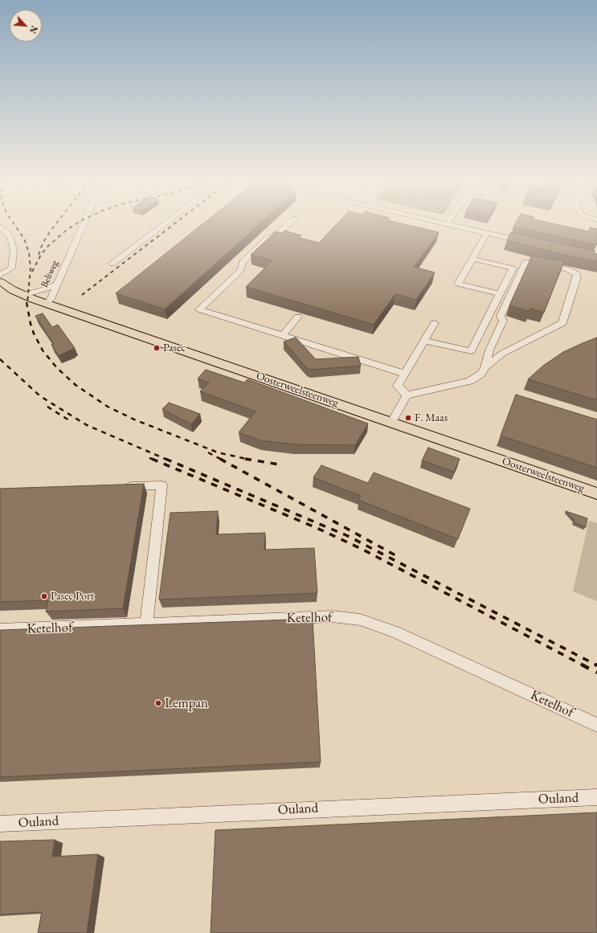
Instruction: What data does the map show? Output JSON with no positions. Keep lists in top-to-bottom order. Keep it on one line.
{"streets":{"main road":["Oosterweelsteenweg"],"street":["Beliweg","Ketelhof","Ouland"]},"crossings":[["Beliweg","Oosterweelsteenweg"]],"places":["Pasec","F. Maas","Pasec Port","Lempan"],"north":"bottom right"}
